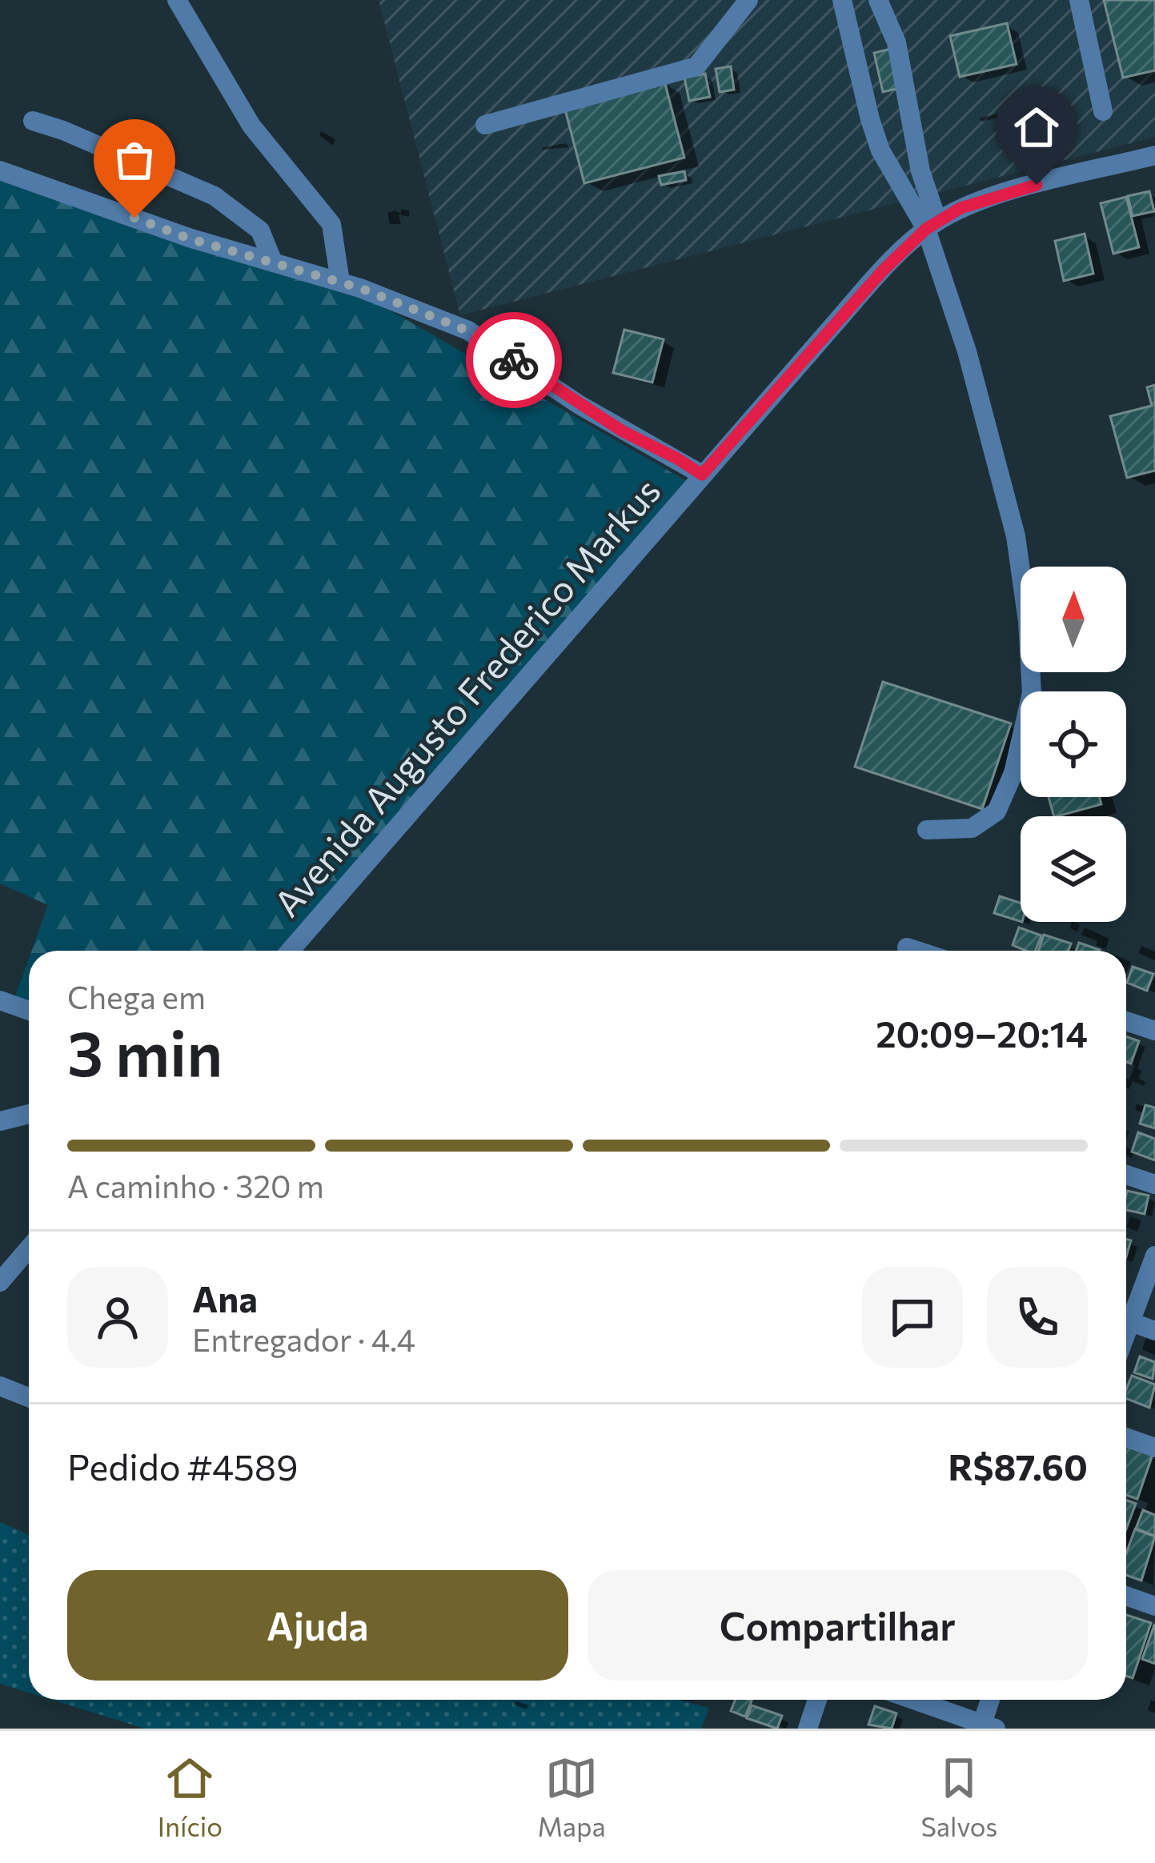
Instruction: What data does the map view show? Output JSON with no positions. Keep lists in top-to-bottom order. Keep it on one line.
{"streets":{"street":["Avenida Augusto Frederico Markus"]},"north":"top","page":{"heading":["3 min","Chega em","20:09–20:14"],"panel":["Ana","Entregador · 4.4","Pedido #4589","R$87.60"],"bar":"A caminho · 320 m","buttons":["Ajuda","Compartilhar"],"tabs":["Início","Mapa","Salvos"]}}
